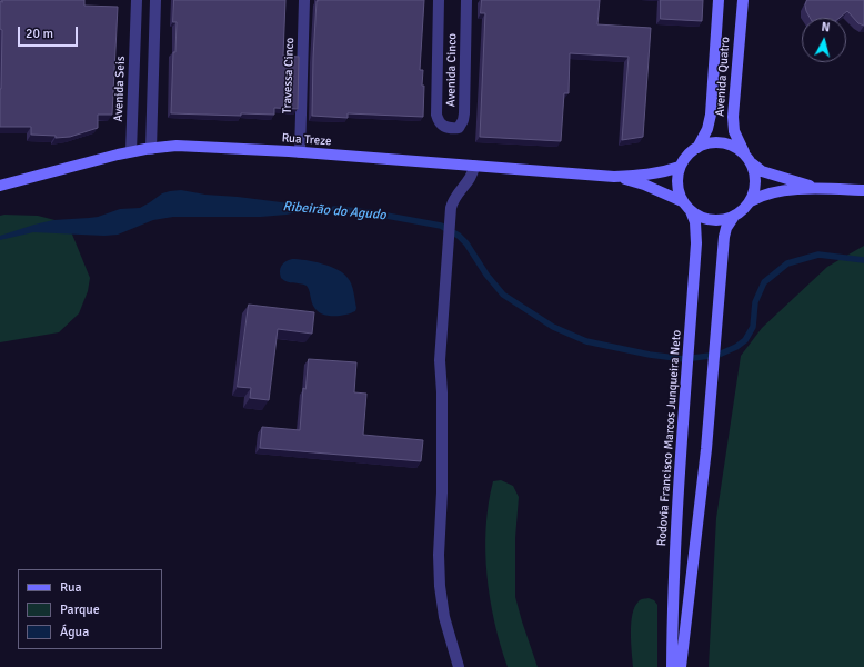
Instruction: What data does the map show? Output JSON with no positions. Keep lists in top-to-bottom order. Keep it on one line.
{"streets":{"main road":["Avenida Quatro","Rua Treze","Rodovia Francisco Marcos Junqueira Neto"],"street":["Avenida Cinco","Travessa Cinco","Avenida Seis"]},"crossings":[["Travessa Cinco","Rua Treze"],["Avenida Quatro","Rua Treze"],["Avenida Quatro","Rodovia Francisco Marcos Junqueira Neto"],["Avenida Seis","Rua Treze"],["Rua Treze","Rodovia Francisco Marcos Junqueira Neto"]],"water":["Ribeirão do Agudo"],"legend":["Rua","Parque","Água"],"scale_bar":"20 m","north":"top"}
